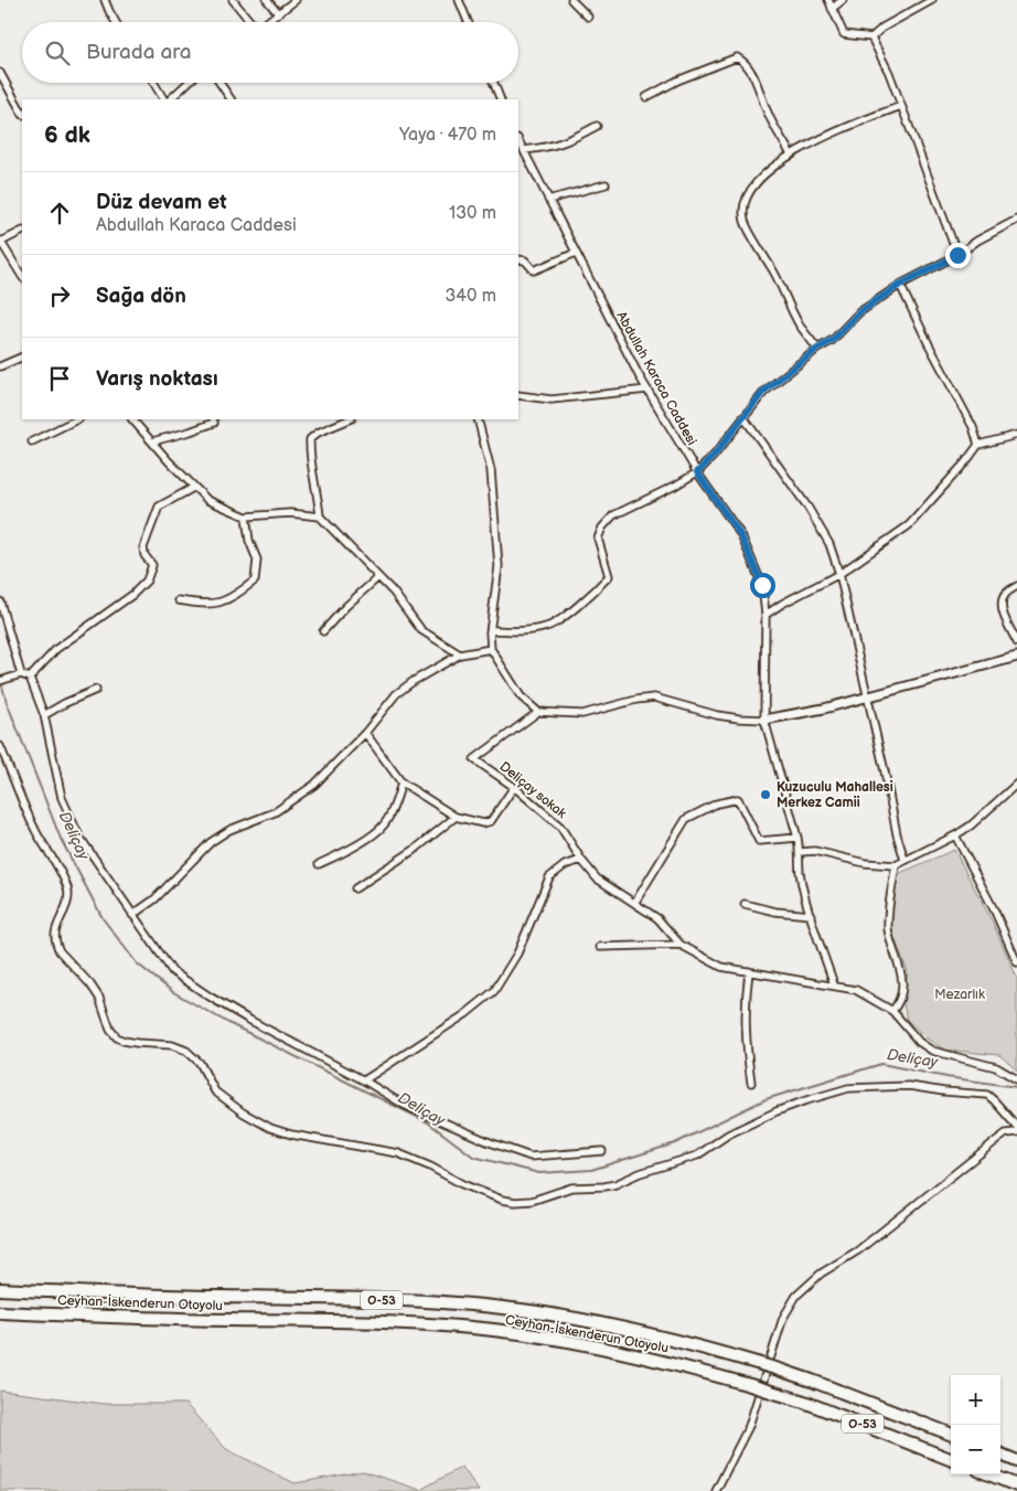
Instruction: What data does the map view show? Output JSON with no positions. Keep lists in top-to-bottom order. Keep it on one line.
{"streets":{"highway":["O-53","Ceyhan-İskenderun Otoyolu"],"street":["Abdullah Karaca Caddesi","Deliçay sokak"]},"crossings":[["Abdullah Karaca Caddesi","Deliçay sokak"]],"water":["Deliçay"],"parks":["Mezarlık"],"places":["Kuzuculu Mahallesi Merkez Camii"],"page":{"search":"Burada ara","heading":["6 dk","Yaya · 470 m"],"list":[["Düz devam et","Abdullah Karaca Caddesi","130 m"],["Sağa dön","340 m"],"Varış noktası"],"map_buttons":["+","−"]}}
